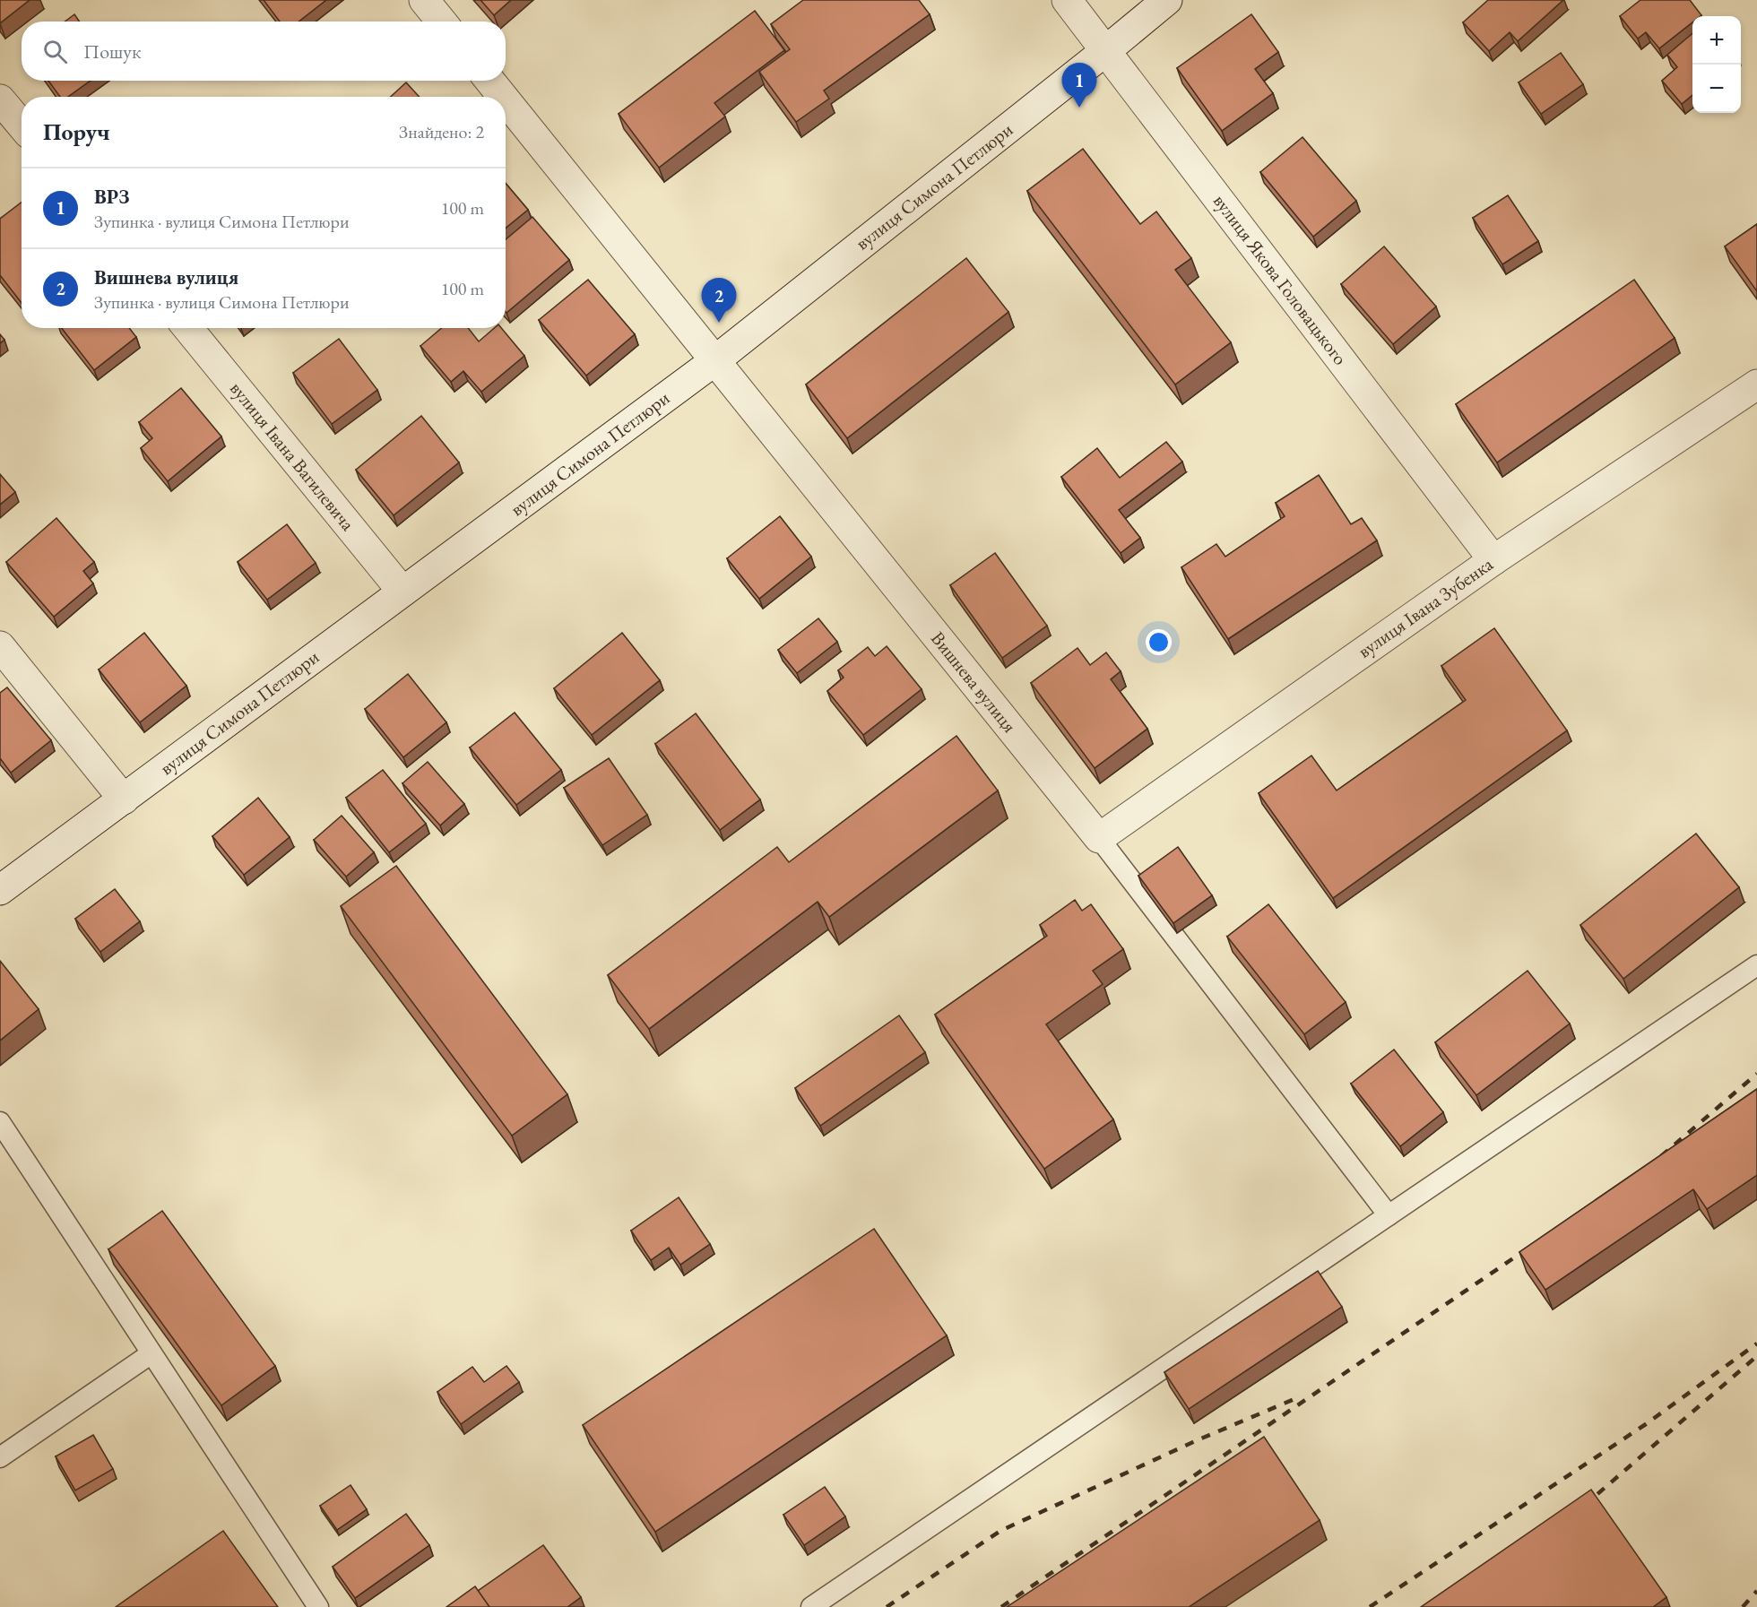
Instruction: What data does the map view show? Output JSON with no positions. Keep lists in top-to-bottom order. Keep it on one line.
{"streets":{"street":["вулиця Симона Петлюри","вулиця Якова Головацького","вулиця Івана Вагилевича","вулиця Івана Зубенка","Вишнева вулиця"]},"crossings":[["вулиця Симона Петлюри","вулиця Якова Головацького"],["вулиця Симона Петлюри","вулиця Івана Вагилевича"],["вулиця Симона Петлюри","Вишнева вулиця"],["вулиця Якова Головацького","вулиця Івана Зубенка"],["вулиця Івана Зубенка","Вишнева вулиця"]],"page":{"map_buttons":["+","−"],"search":"Пошук","pins":["1","2"],"heading":["Поруч","Знайдено: 2"],"list":[{"mark":"1","name":"ВРЗ","note":"Зупинка · вулиця Симона Петлюри","value":"100 m"},{"mark":"2","name":"Вишнева вулиця","note":"Зупинка · вулиця Симона Петлюри","value":"100 m"}]}}
